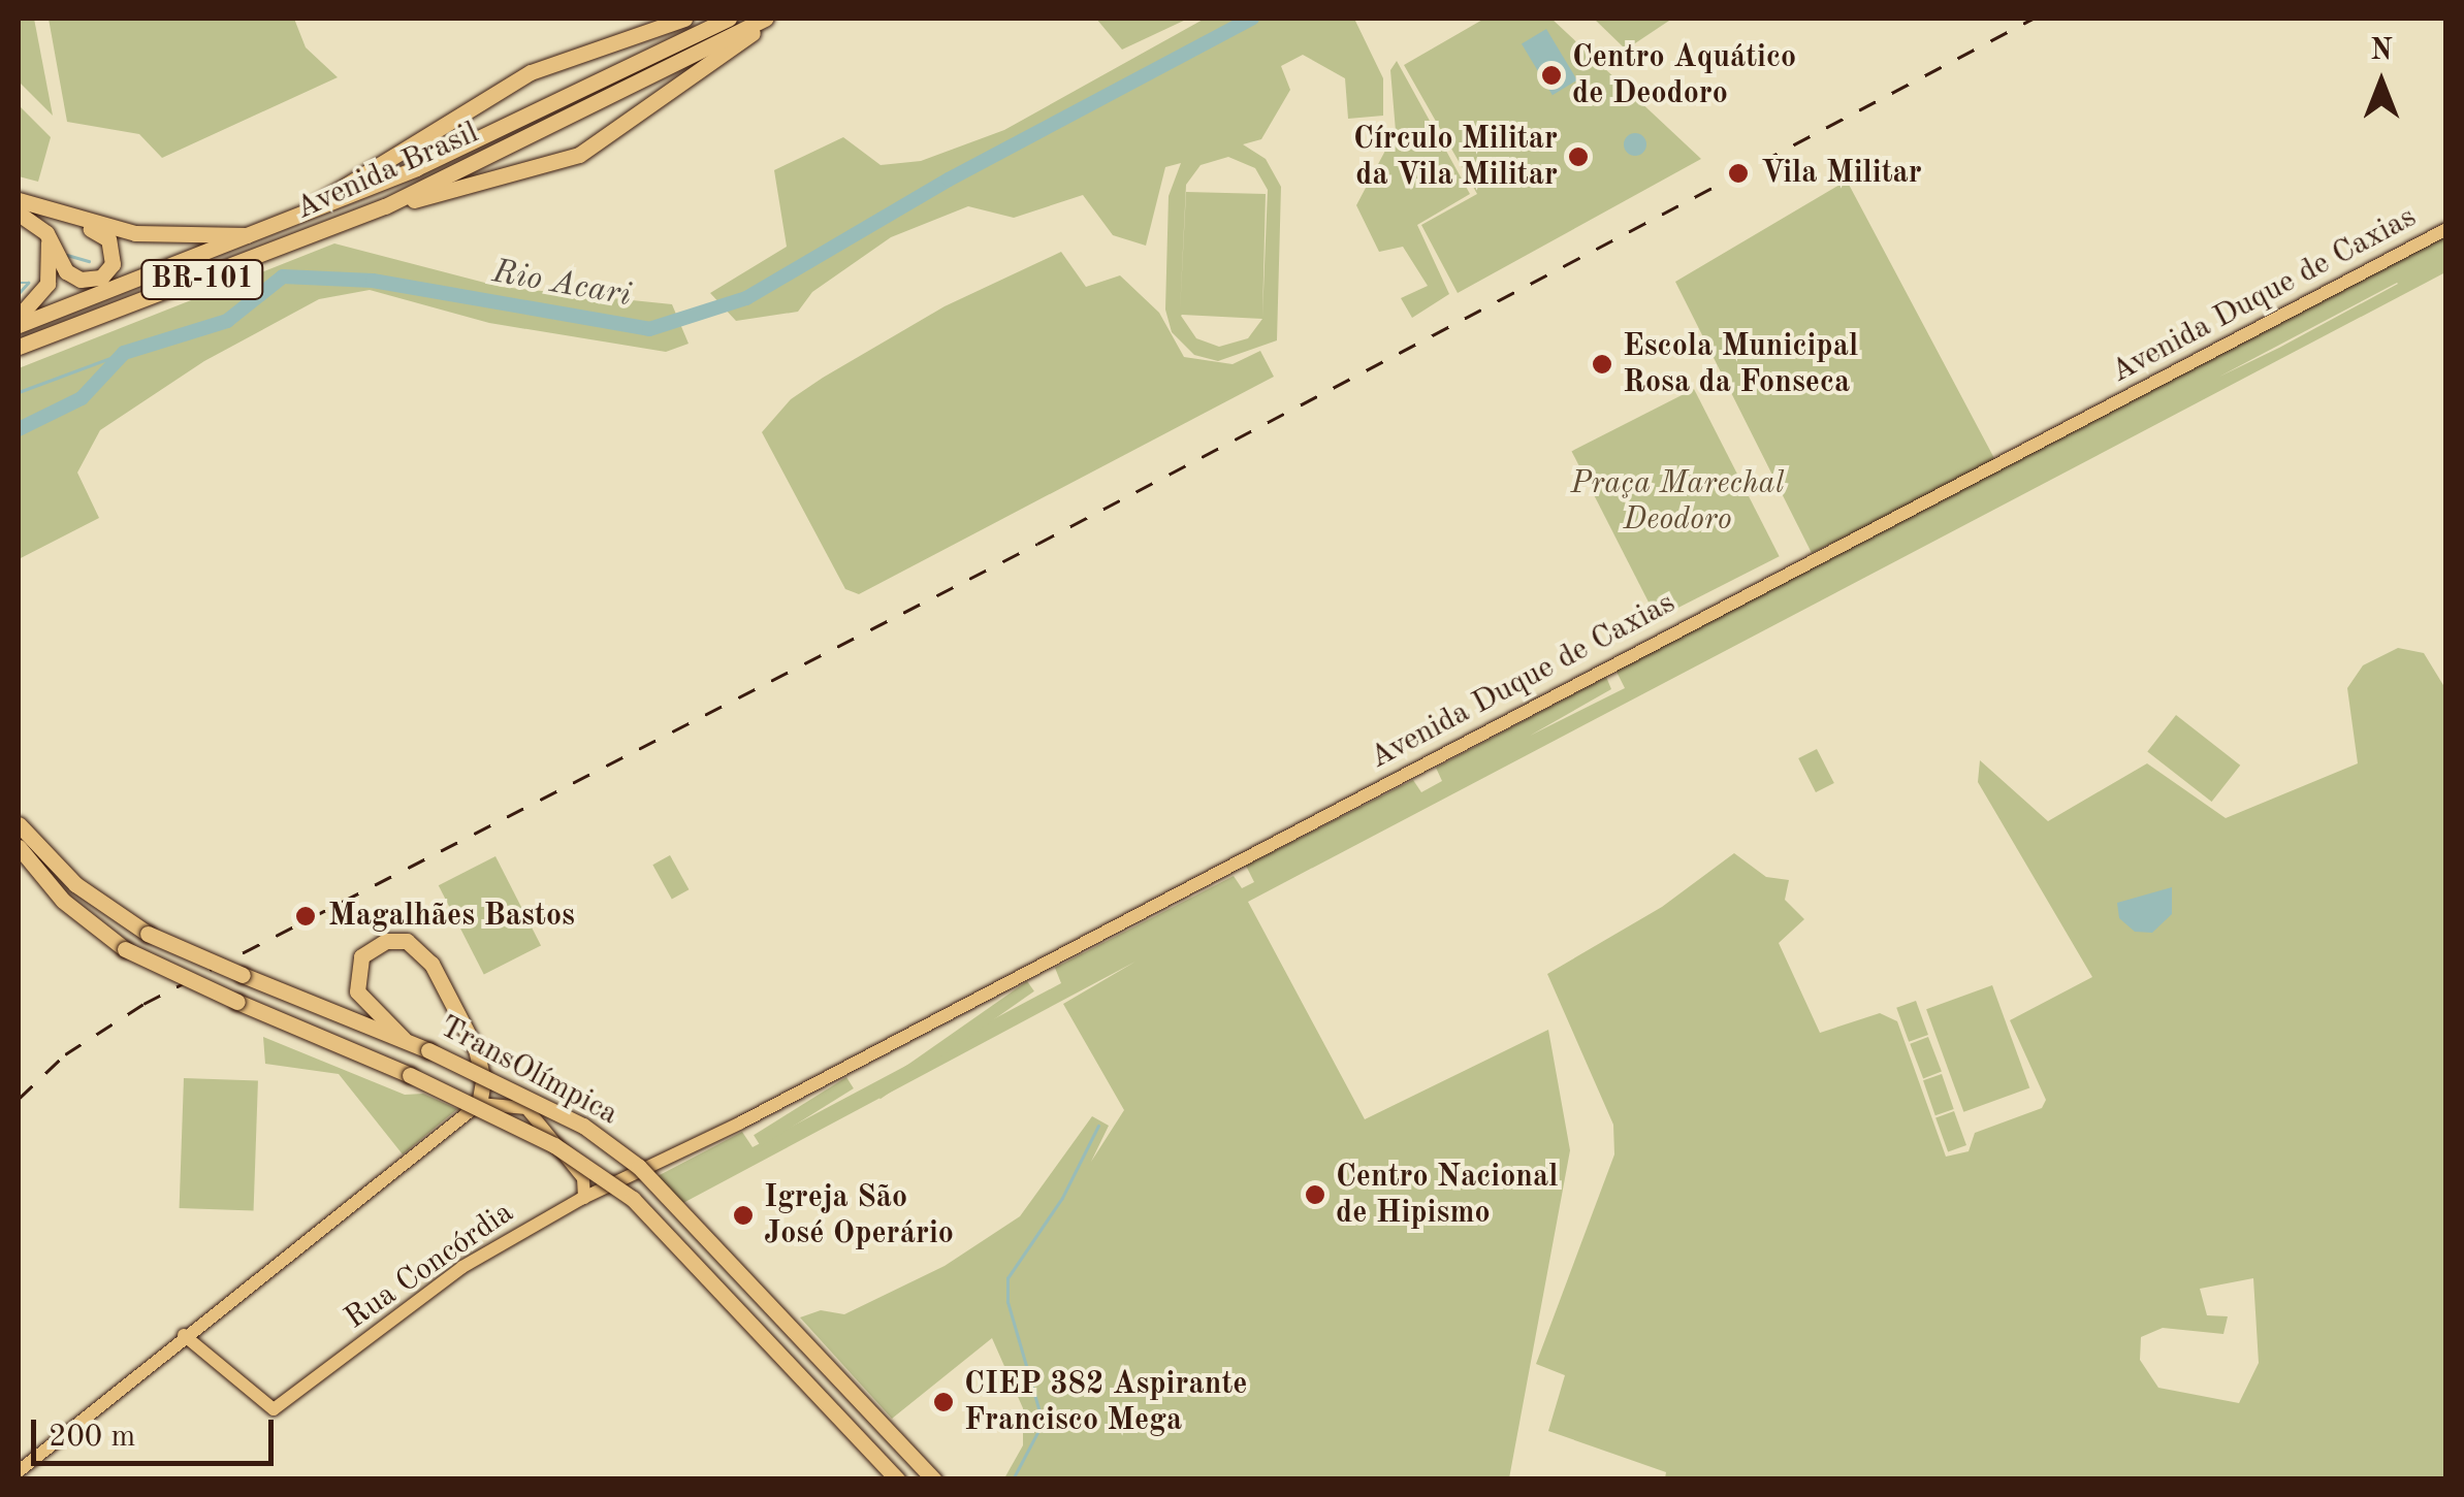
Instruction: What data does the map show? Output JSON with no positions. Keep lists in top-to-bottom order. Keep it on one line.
{"streets":{"highway":["Avenida Brasil","BR-101","TransOlímpica"],"main road":["Avenida Duque de Caxias","Rua Concórdia"]},"crossings":[["Avenida Duque de Caxias","Rua Concórdia"]],"water":["Rio Acari"],"parks":["Praça Marechal Deodoro"],"places":["Centro Aquático de Deodoro","Círculo Militar da Vila Militar","Vila Militar","Escola Municipal Rosa da Fonseca","Magalhães Bastos","Centro Nacional de Hipismo","Igreja São José Operário","CIEP 382 Aspirante Francisco Mega"],"scale_bar":"200 m","north":"top"}
